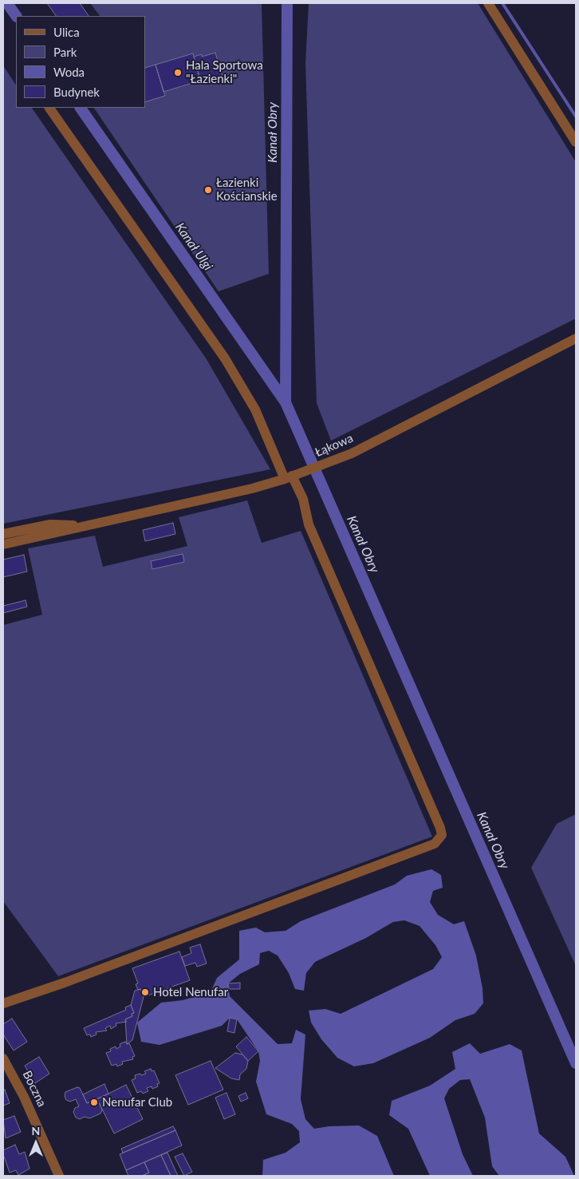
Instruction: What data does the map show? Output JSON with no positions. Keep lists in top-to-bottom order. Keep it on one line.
{"streets":{"street":["Łąkowa","Boczna"]},"water":["Kanał Obry","Kanał Ulgi"],"places":["Hala Sportowa \"Łazienki\"","Łazienki Kościanskie","Hotel Nenufar","Nenufar Club"],"legend":["Ulica","Park","Woda","Budynek"],"north":"top"}
